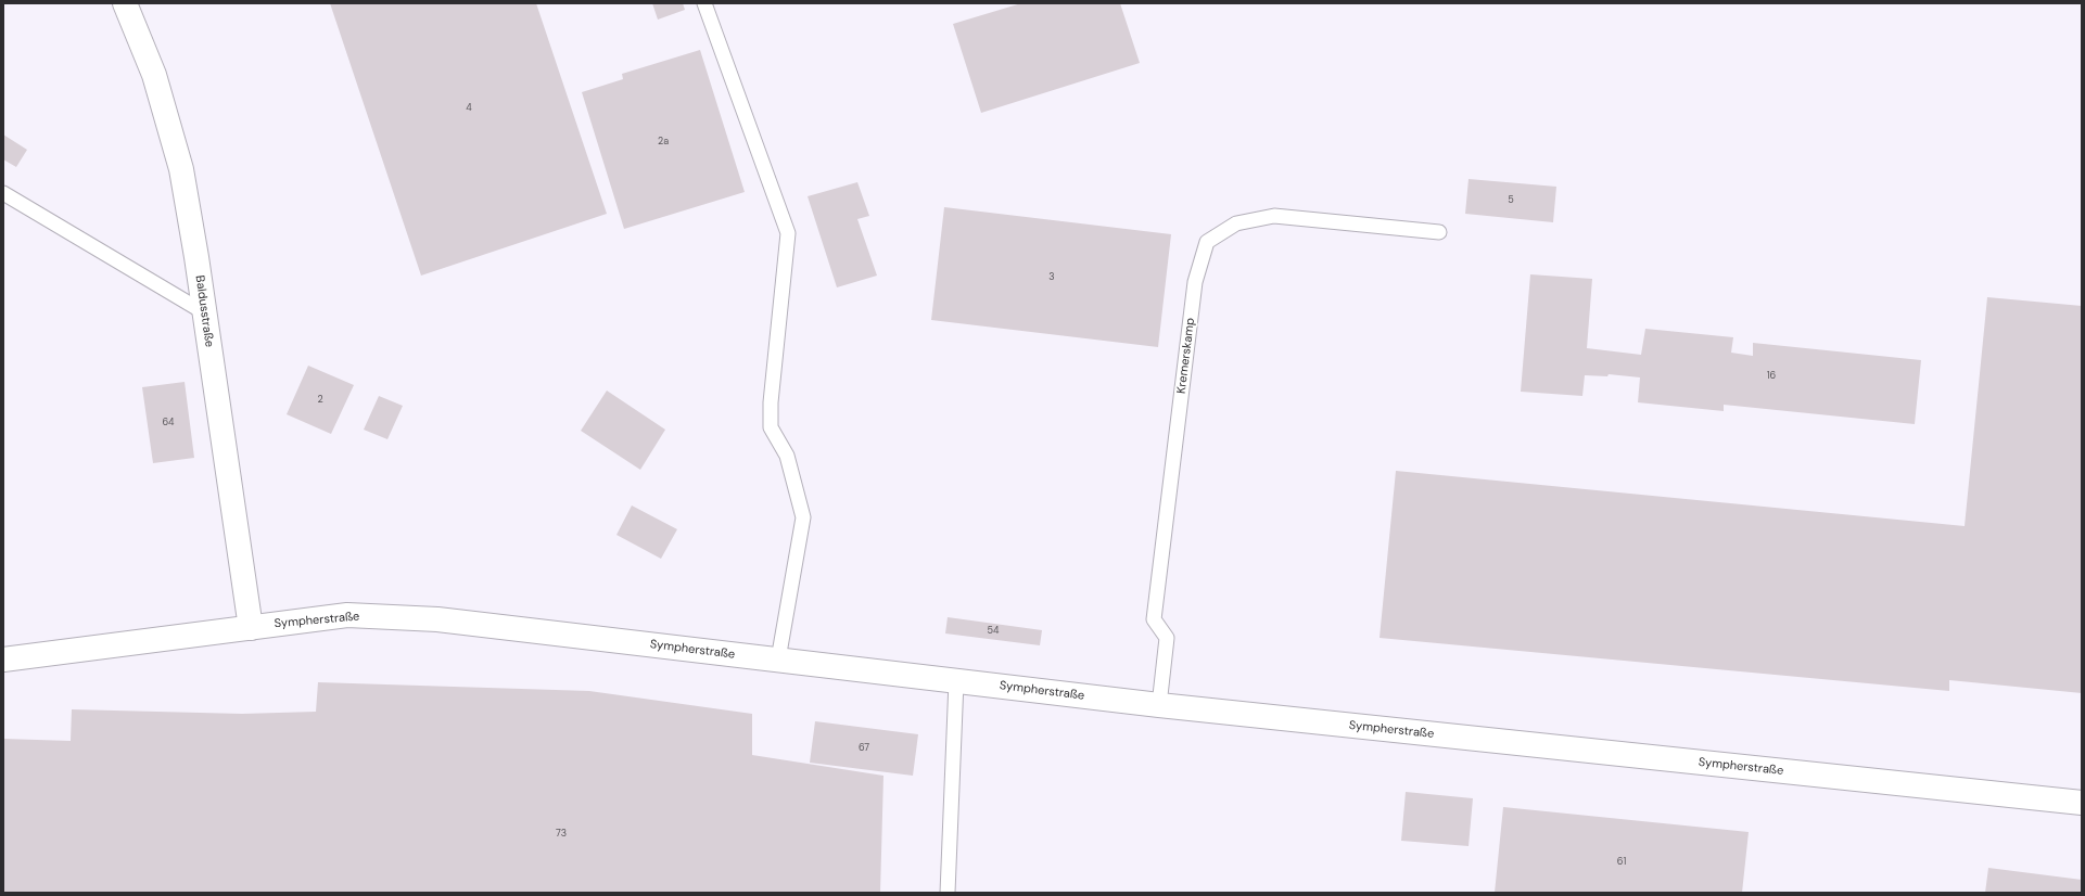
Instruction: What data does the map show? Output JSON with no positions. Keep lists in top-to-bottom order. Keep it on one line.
{"streets":{"street":["Baldusstraße","Sympherstraße"],"lane":["Kremerskamp"]},"crossings":[["Baldusstraße","Sympherstraße"],["Kremerskamp","Sympherstraße"]],"house_numbers":["4","2a","5","3","16","2","64","54","67","73","61"]}
